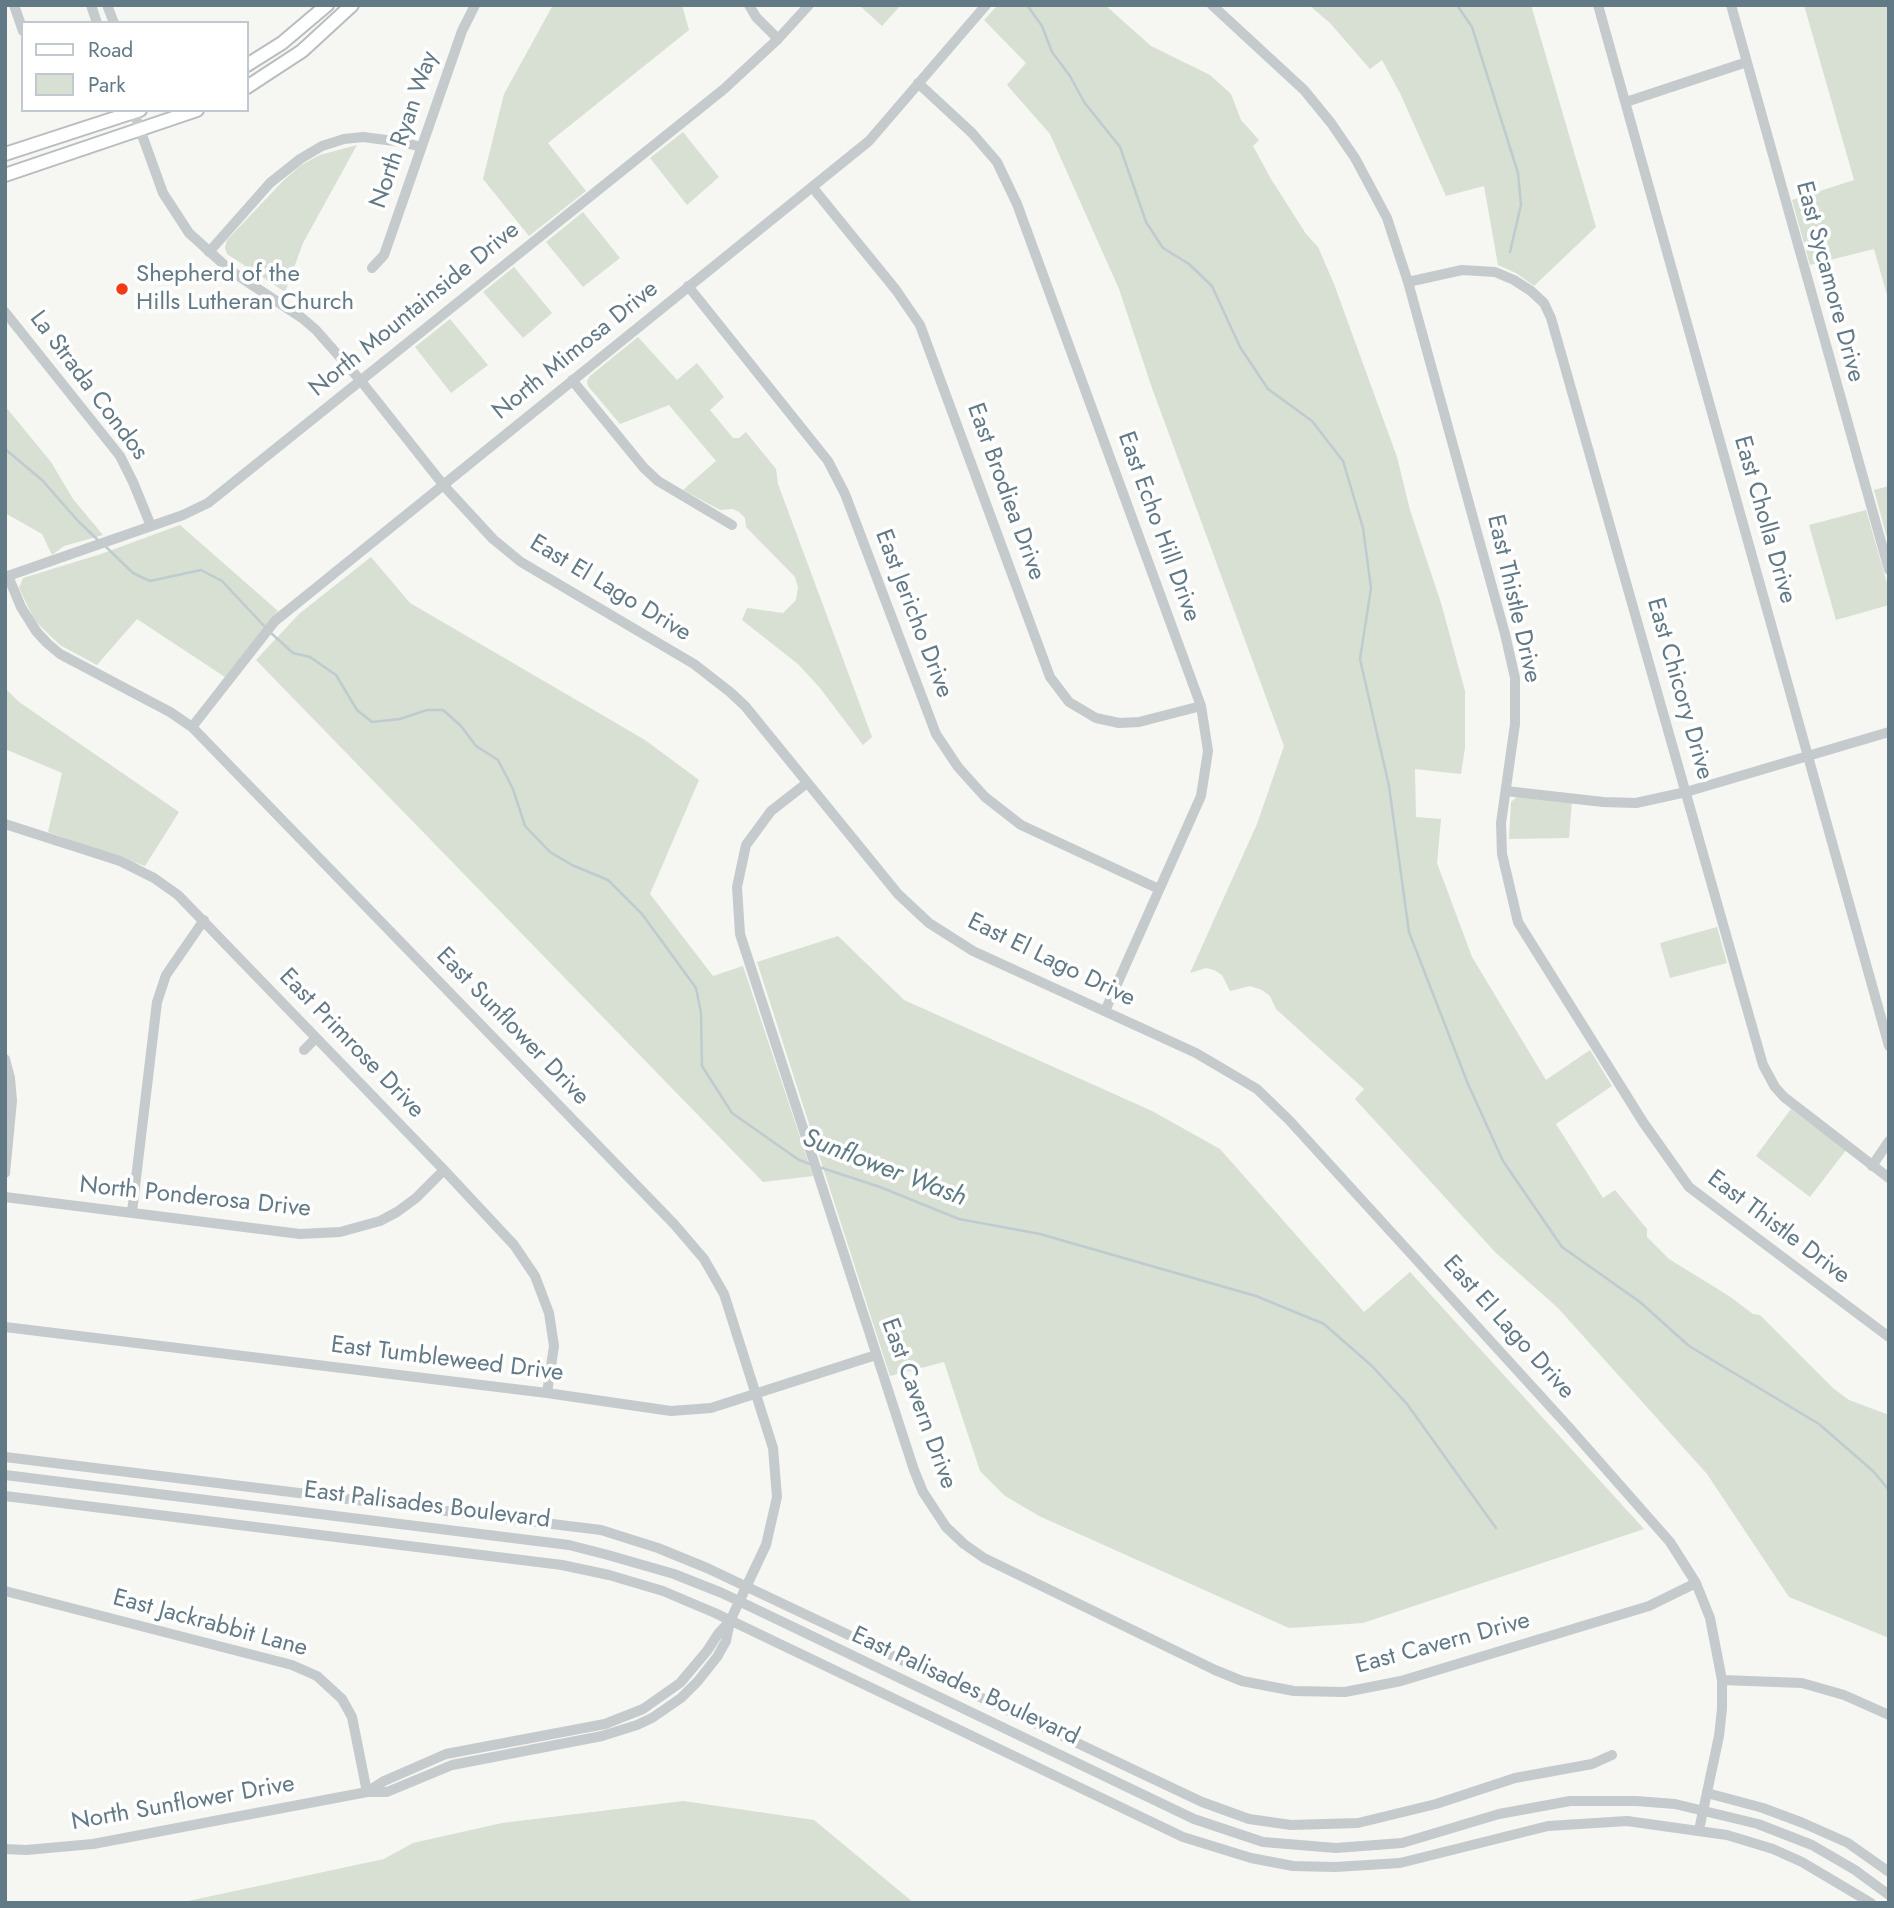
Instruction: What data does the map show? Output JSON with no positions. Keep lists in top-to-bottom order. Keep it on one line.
{"streets":{"street":["North Ryan Way","East Sycamore Drive","North Mountainside Drive","North Mimosa Drive","La Strada Condos","East Brodiea Drive","East Cholla Drive","East Echo Hill Drive","East El Lago Drive","East Thistle Drive","East Jericho Drive","East Chicory Drive","East Sunflower Drive","East Primrose Drive","North Ponderosa Drive","East Tumbleweed Drive","East Cavern Drive","East Palisades Boulevard","East Jackrabbit Lane","North Sunflower Drive"]},"crossings":[["North Mountainside Drive","La Strada Condos"],["North Mountainside Drive","East El Lago Drive"],["North Mountainside Drive","East Sunflower Drive"],["North Mimosa Drive","East Brodiea Drive"],["North Mimosa Drive","East Echo Hill Drive"],["North Mimosa Drive","East El Lago Drive"],["North Mimosa Drive","East Jericho Drive"],["North Mimosa Drive","East Sunflower Drive"],["East Brodiea Drive","East Echo Hill Drive"],["East Echo Hill Drive","East El Lago Drive"],["East Echo Hill Drive","East Jericho Drive"],["East El Lago Drive","East Cavern Drive"],["East El Lago Drive","East Palisades Boulevard"],["East Thistle Drive","East Chicory Drive"],["East Sunflower Drive","East Tumbleweed Drive"],["East Sunflower Drive","East Palisades Boulevard"],["East Sunflower Drive","North Sunflower Drive"],["East Primrose Drive","North Ponderosa Drive"],["East Primrose Drive","East Tumbleweed Drive"],["East Tumbleweed Drive","East Cavern Drive"],["East Palisades Boulevard","North Sunflower Drive"],["East Jackrabbit Lane","North Sunflower Drive"]],"water":["Sunflower Wash"],"places":["Shepherd of the Hills Lutheran Church"],"legend":["Road","Park"]}
